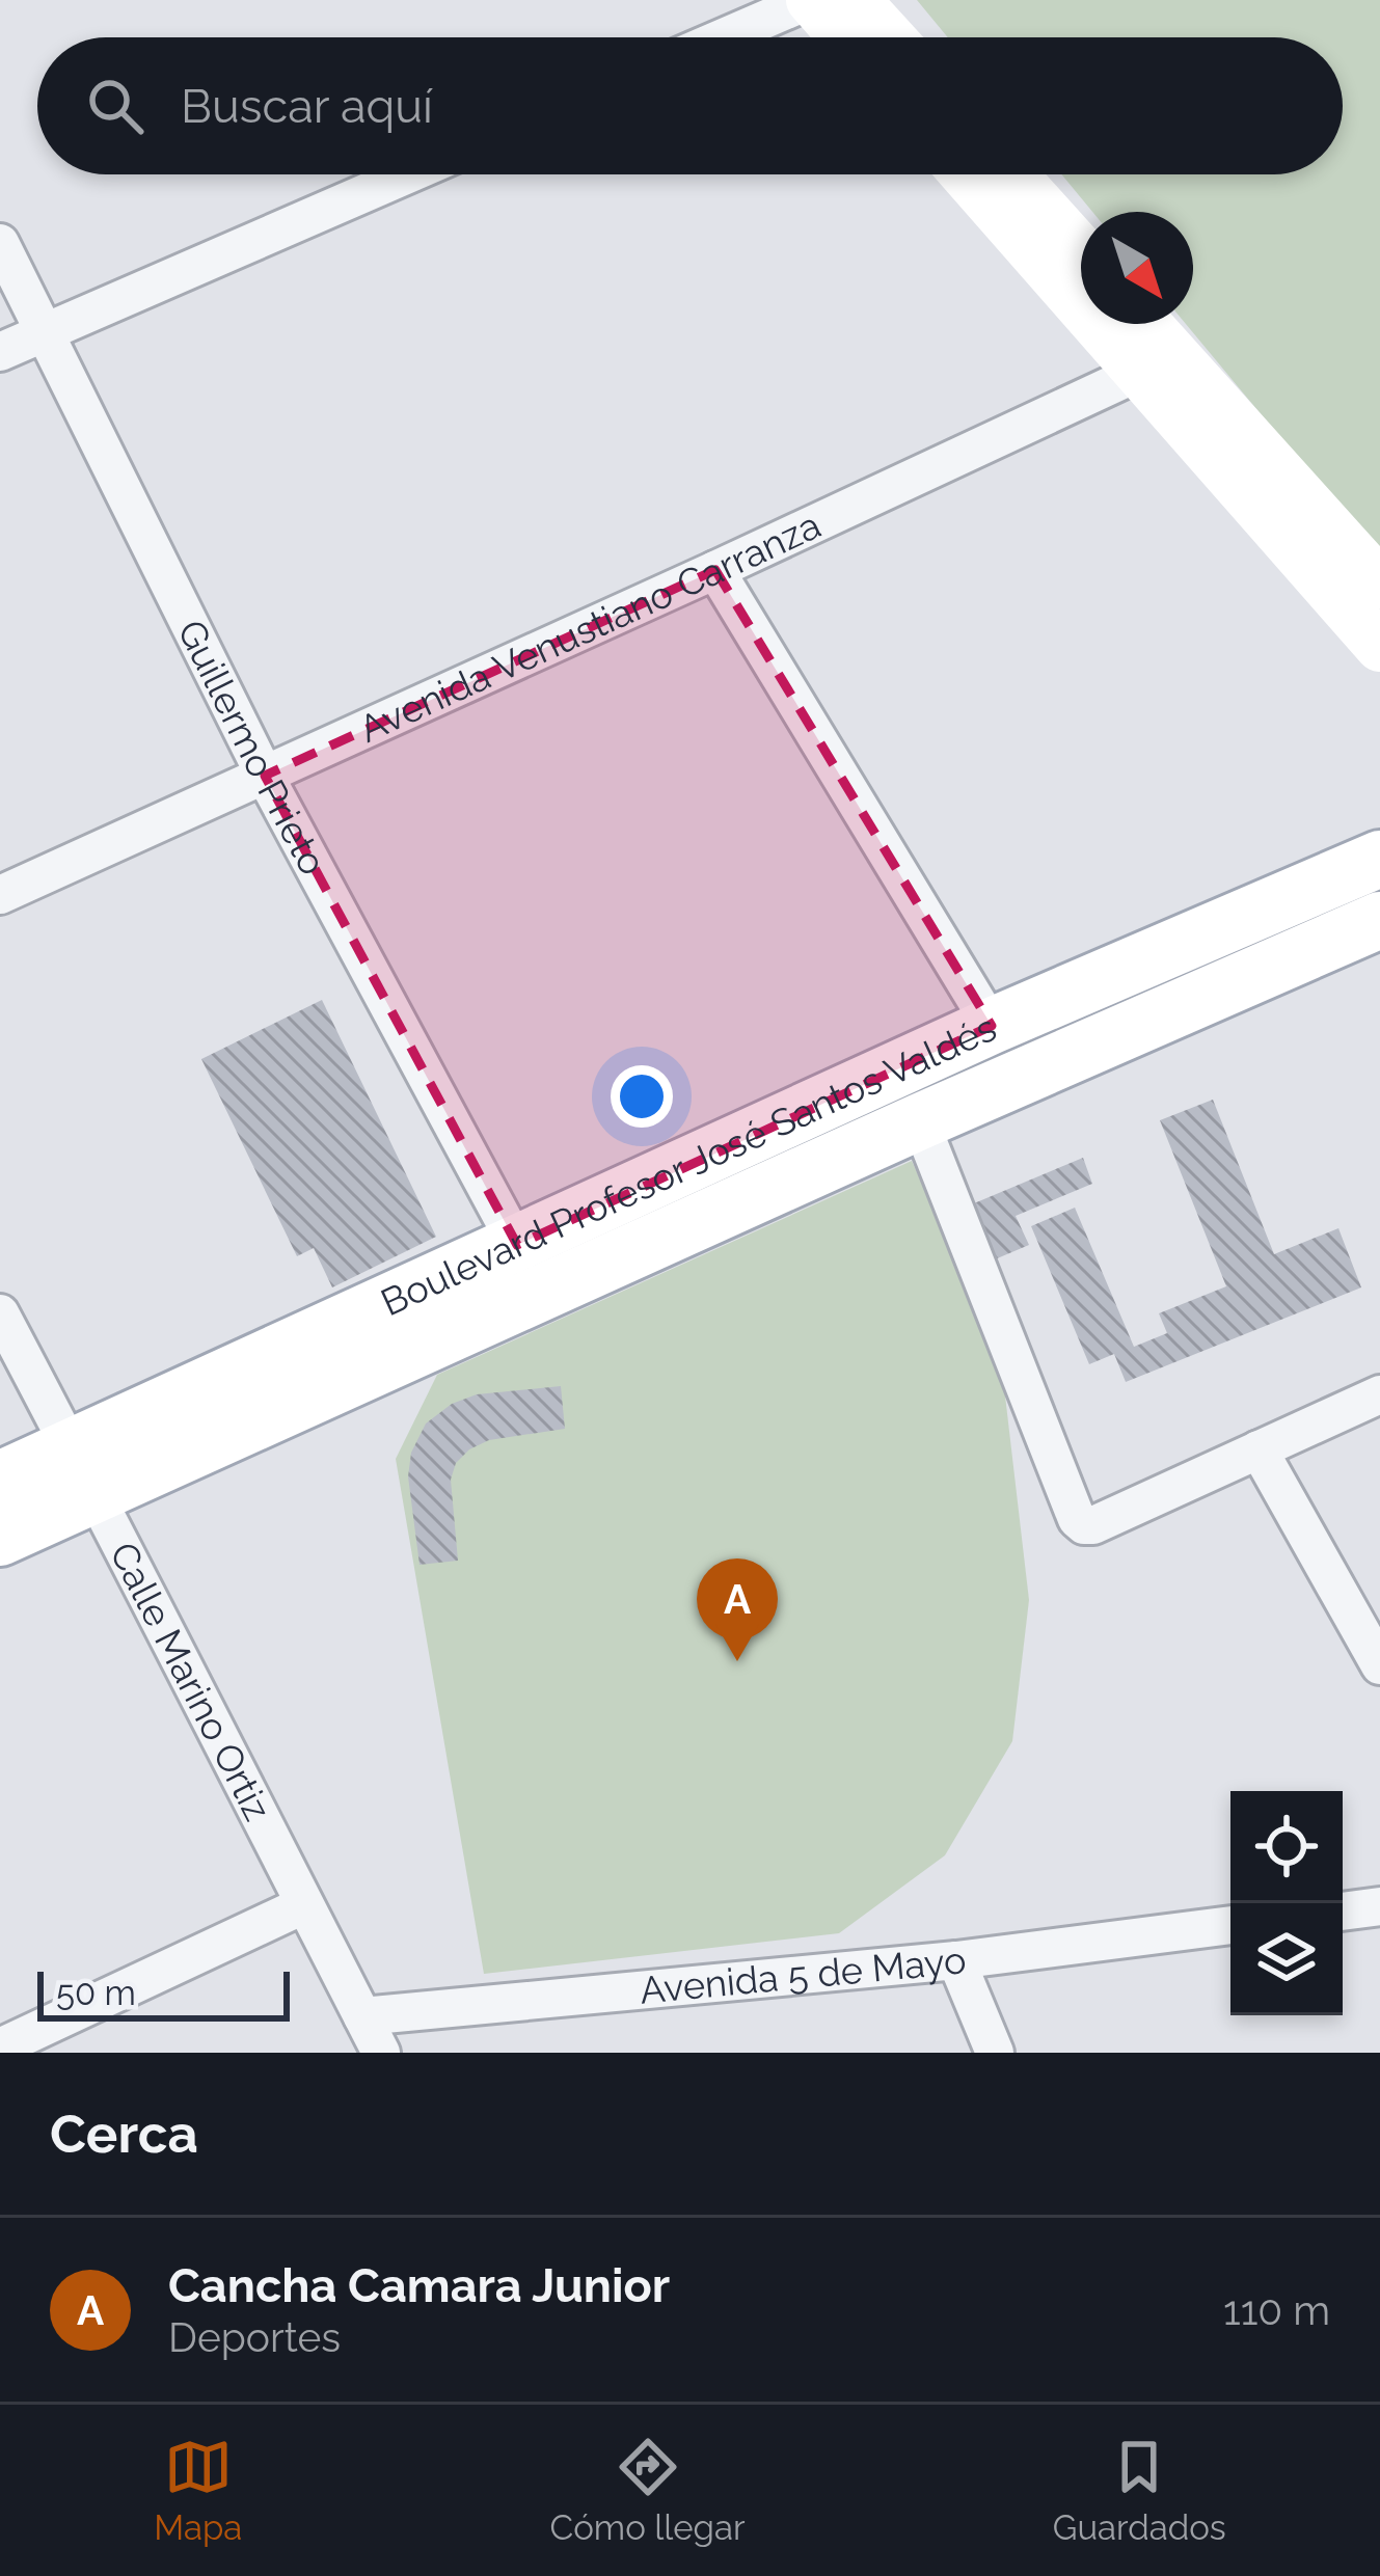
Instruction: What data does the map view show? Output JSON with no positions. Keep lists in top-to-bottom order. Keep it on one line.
{"streets":{"main road":["Boulevard Profesor José Santos Valdés"],"street":["Avenida Venustiano Carranza","Guillermo Prieto","Calle Marino Ortiz","Avenida 5 de Mayo"]},"crossings":[["Avenida Venustiano Carranza","Guillermo Prieto"],["Guillermo Prieto","Boulevard Profesor José Santos Valdés"],["Boulevard Profesor José Santos Valdés","Calle Marino Ortiz"],["Calle Marino Ortiz","Avenida 5 de Mayo"]],"scale_bar":"50 m","north":"bottom right","page":{"search":"Buscar aquí","pins":"A","scale":"50 m","heading":"Cerca","list":[{"mark":"A","name":"Cancha Camara Junior","note":"Deportes","value":"110 m"}],"nav":["Mapa","Cómo llegar","Guardados"]}}
